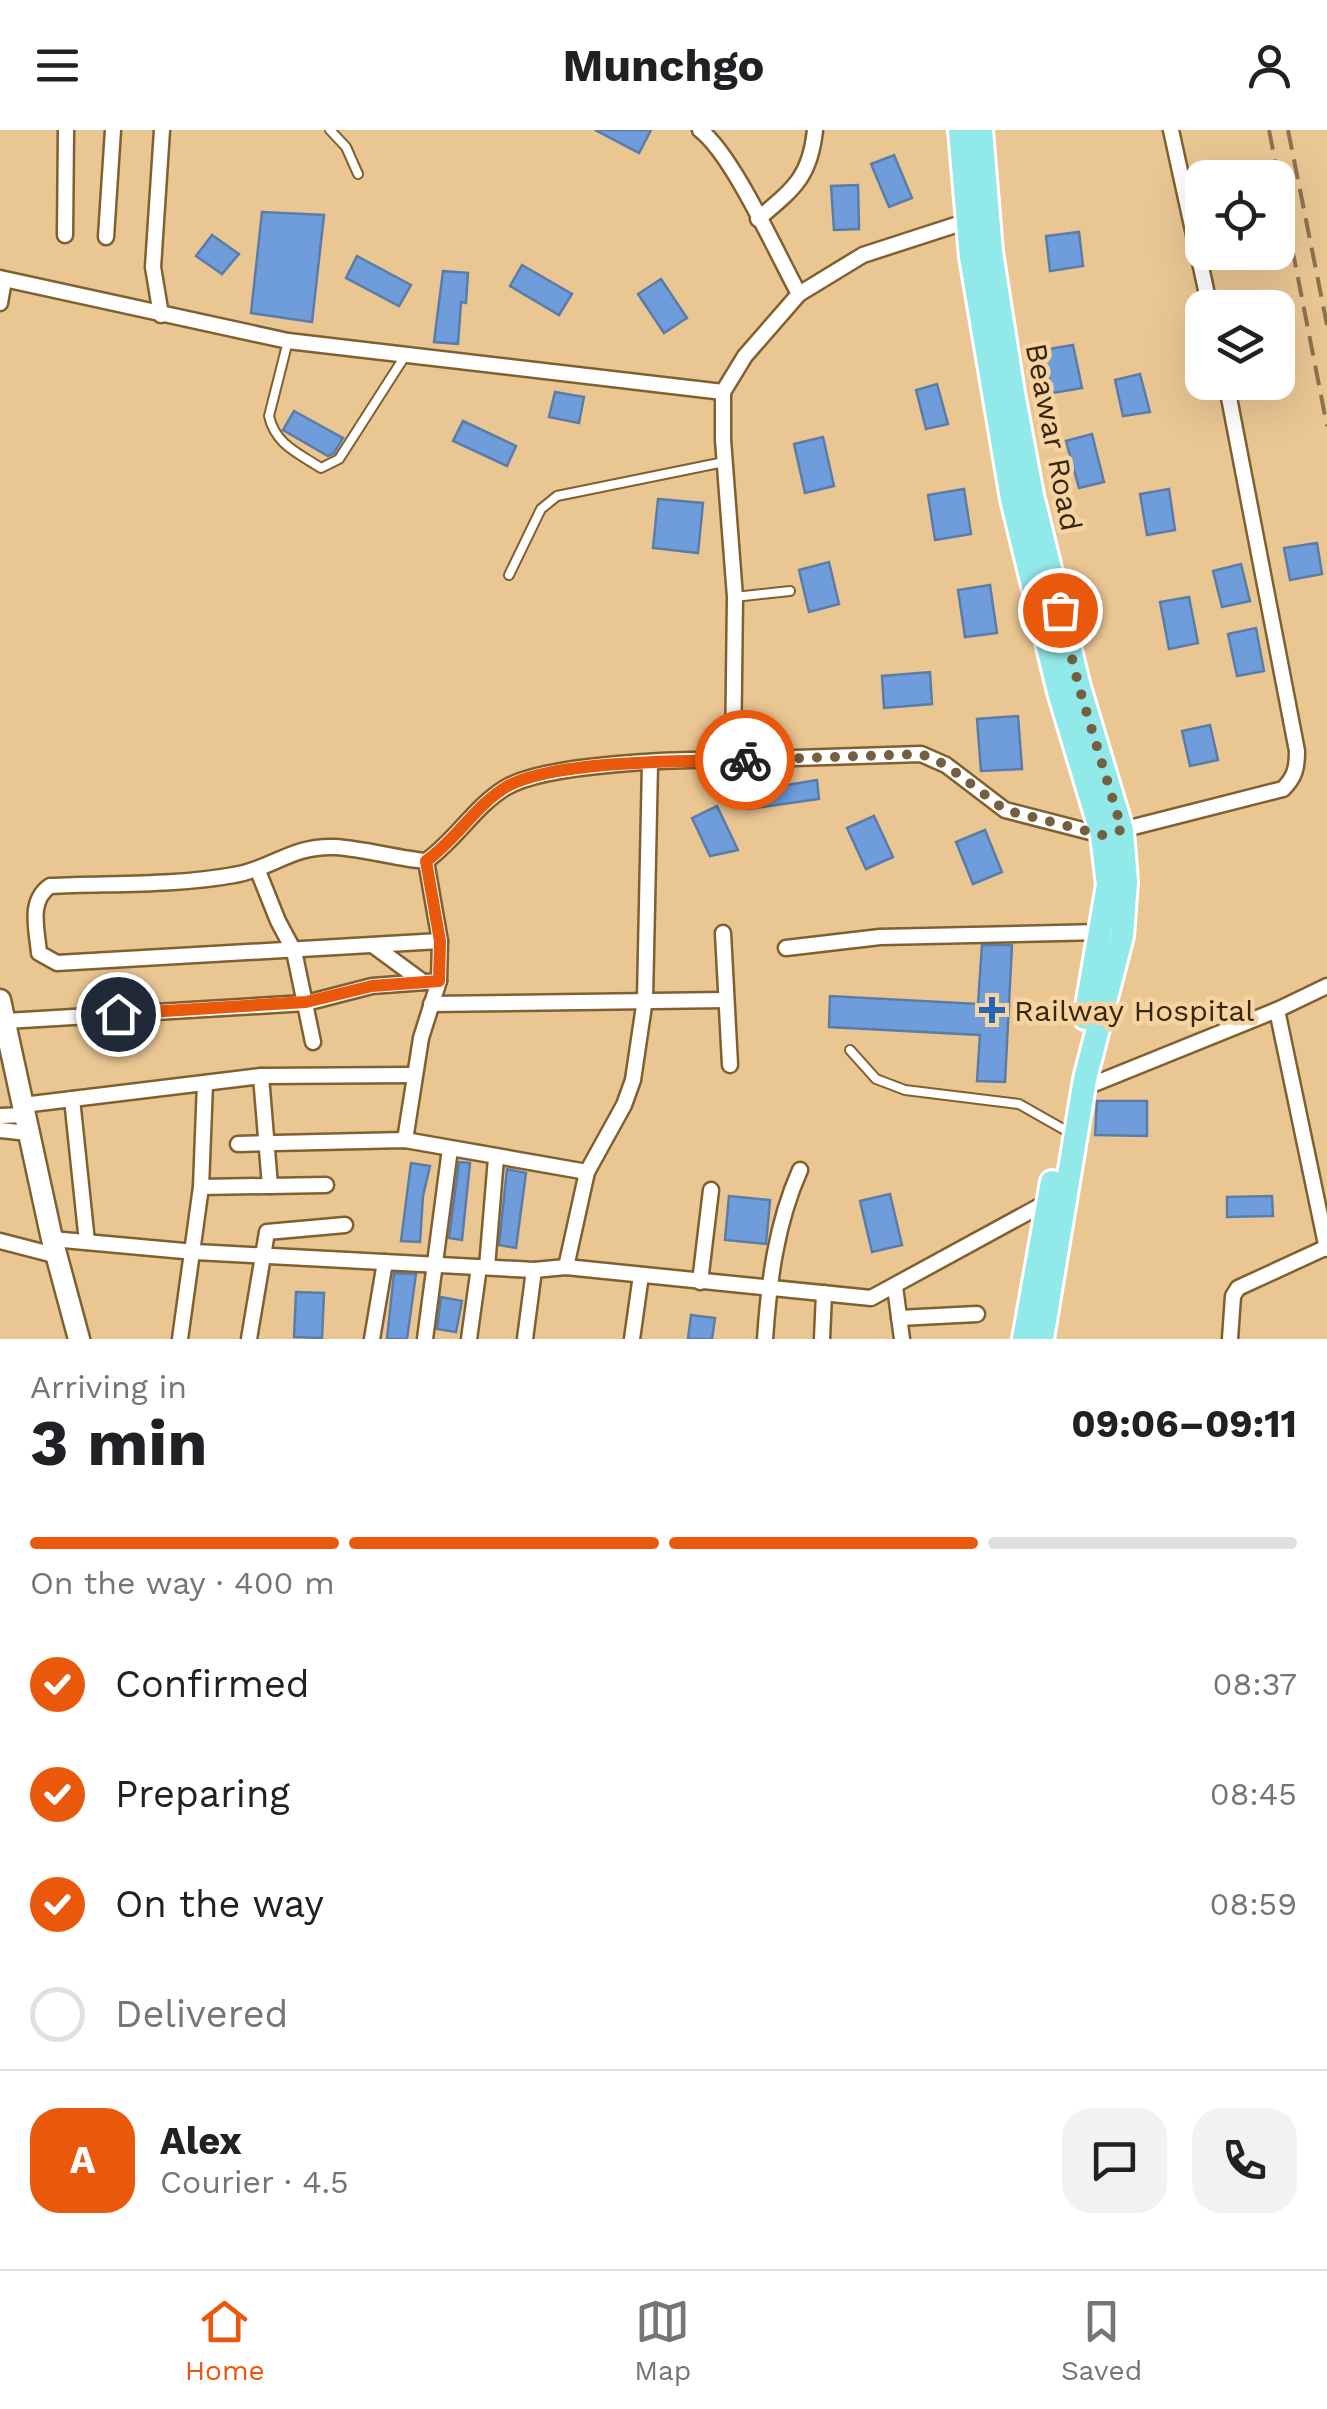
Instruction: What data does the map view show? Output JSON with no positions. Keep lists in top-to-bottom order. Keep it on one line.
{"streets":{"main road":["Beawar Road"]},"places":{"health":["Railway Hospital"]},"page":{"header":"Munchgo","heading":["3 min","Arriving in","09:06–09:11"],"panel":["Alex","Courier · 4.5"],"bar":"On the way · 400 m","list":[["Confirmed","08:37"],["Preparing","08:45"],["On the way","08:59"],"Delivered"],"round":"A","tabs":["Home","Map","Saved"]}}
